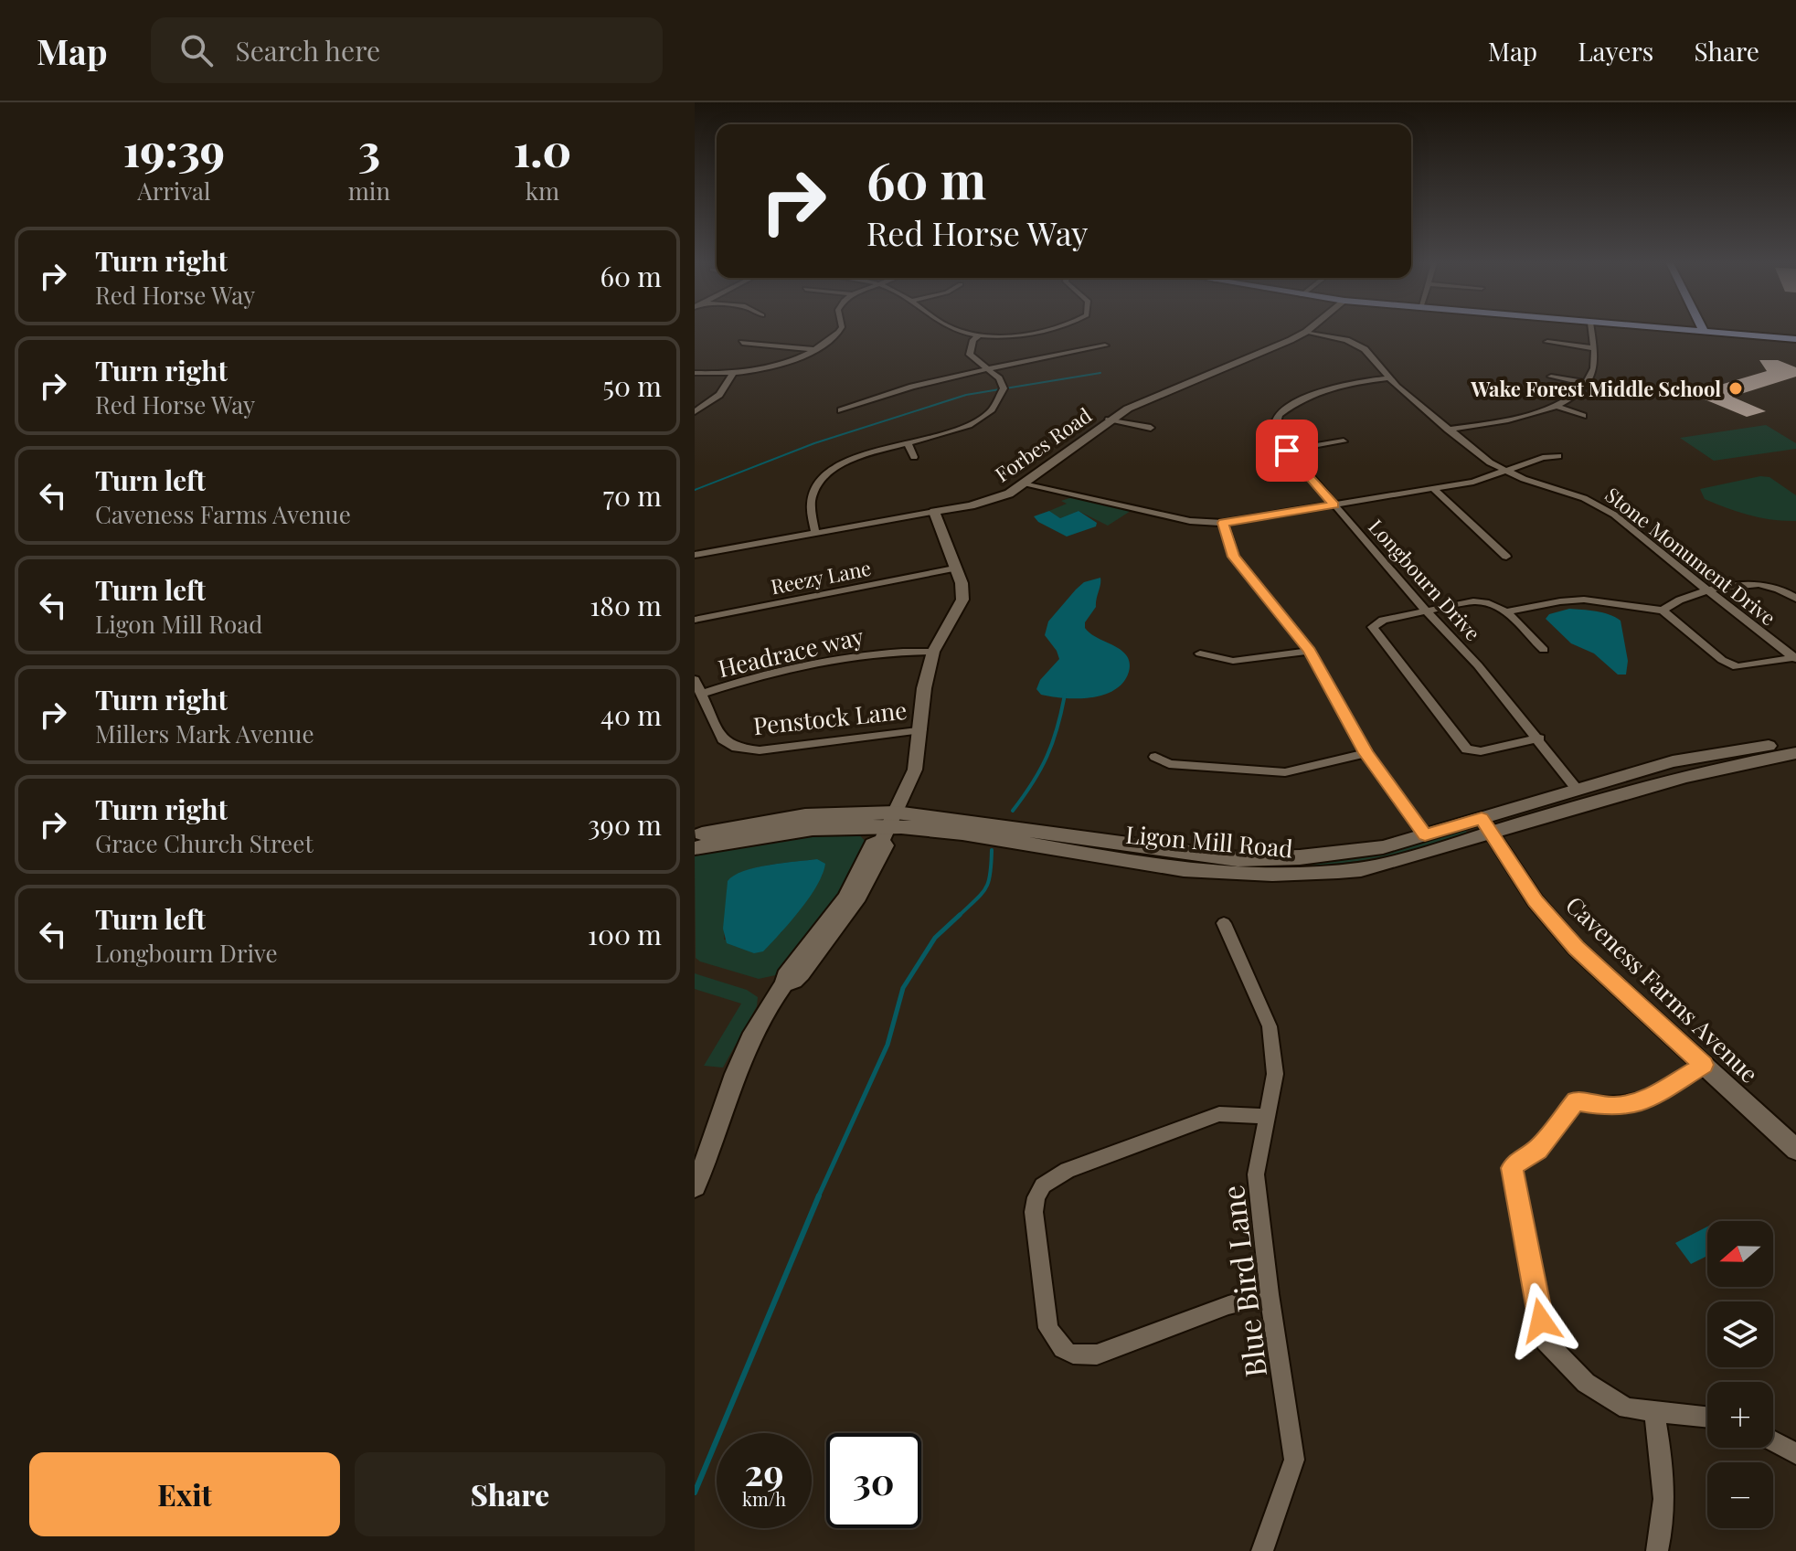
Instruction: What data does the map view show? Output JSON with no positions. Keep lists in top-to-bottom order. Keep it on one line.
{"streets":{"main road":["Ligon Mill Road"],"street":["Forbes Road","Stone Monument Drive","Reezy Lane","Longbourn Drive","Headrace way","Penstock Lane","Caveness Farms Avenue","Blue Bird Lane"]},"crossings":[["Forbes Road","Stone Monument Drive"],["Stone Monument Drive","Longbourn Drive"],["Longbourn Drive","Ligon Mill Road"],["Headrace way","Penstock Lane"],["Ligon Mill Road","Caveness Farms Avenue"]],"places":["Wake Forest Middle School"],"north":"left","page":{"header":"Map","search":"Search here","nav":["Map","Layers","Share"],"eta":["19:39","Arrival","3","min","1.0","km"],"turn":["60 m","Red Horse Way"],"list":[{"name":"Turn right","note":"Red Horse Way","value":"60 m"},{"name":"Turn right","note":"Red Horse Way","value":"50 m"},{"name":"Turn left","note":"Caveness Farms Avenue","value":"70 m"},{"name":"Turn left","note":"Ligon Mill Road","value":"180 m"},{"name":"Turn right","note":"Millers Mark Avenue","value":"40 m"},{"name":"Turn right","note":"Grace Church Street","value":"390 m"},{"name":"Turn left","note":"Longbourn Drive","value":"100 m"}],"map_buttons":["+","−"],"speed":"29 km/h","limit":"30","buttons":["Exit","Share"]}}
